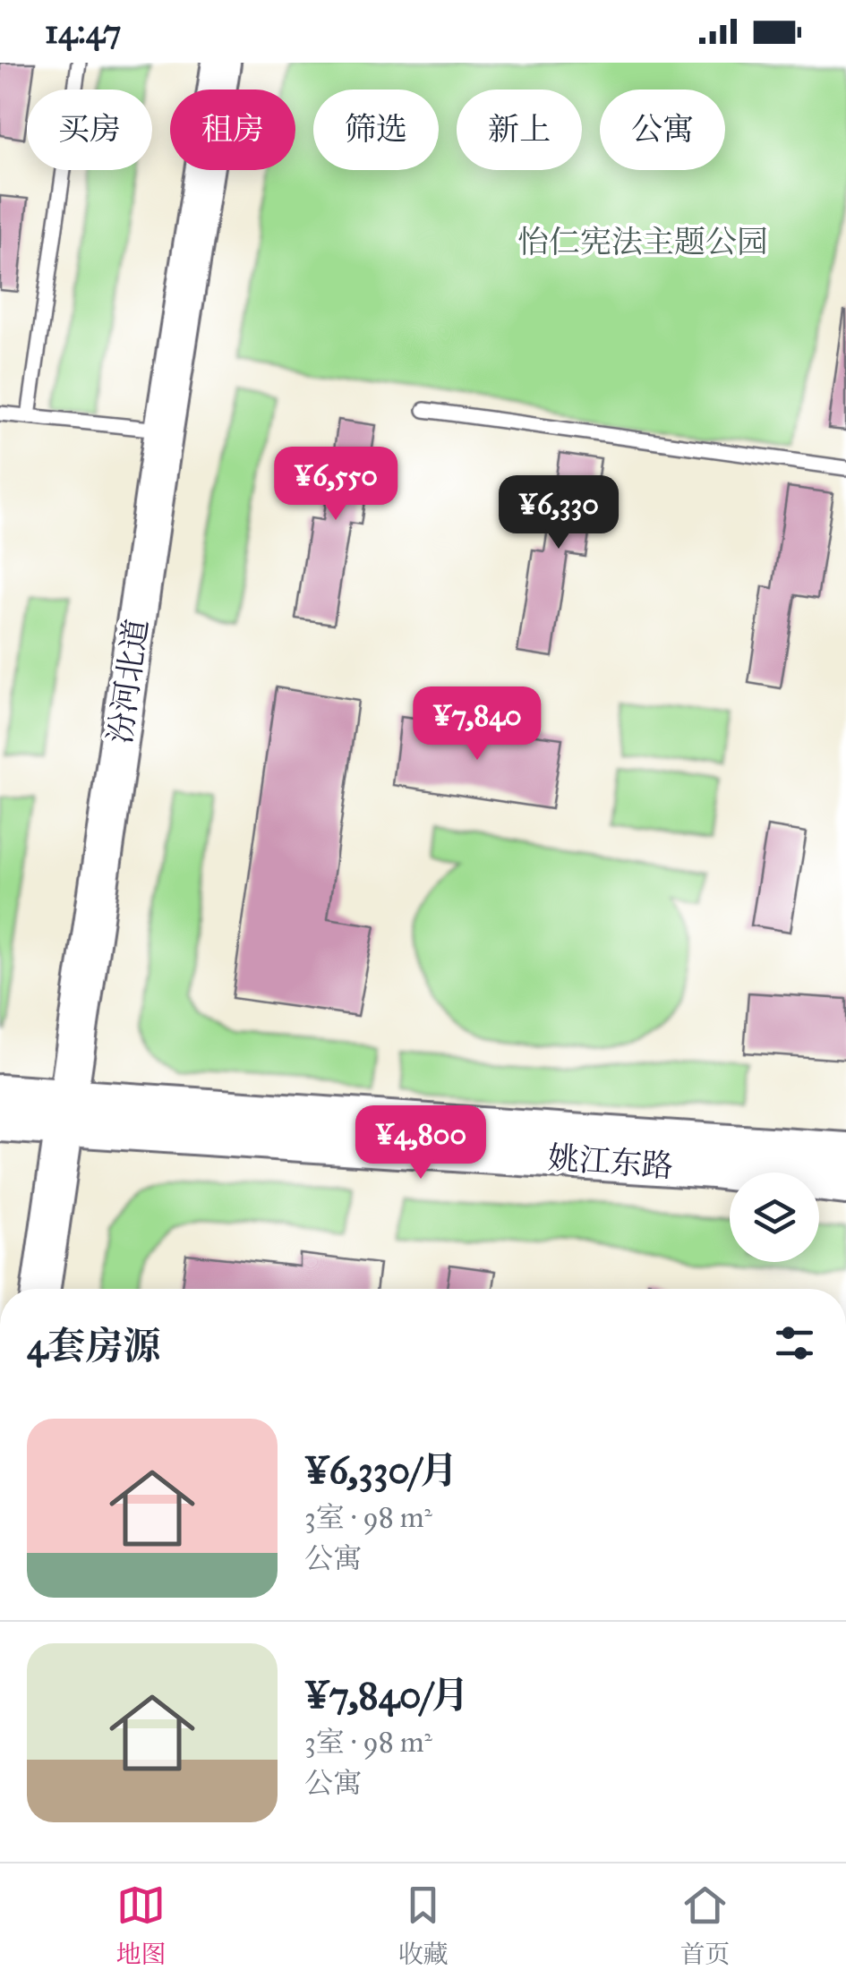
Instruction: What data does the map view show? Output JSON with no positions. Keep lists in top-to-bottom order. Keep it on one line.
{"streets":{"street":["汾河北道","姚江东路"]},"crossings":[["汾河北道","姚江东路"]],"parks":["怡仁宪法主题公园"],"page":{"status":"14:47","chip":["买房","租房","筛选","新上","公寓"],"price":["¥6,550","¥6,330","¥7,840","¥4,800"],"heading":"4套房源","list":[{"name":"¥6,330/月","note":"3室 · 98 m² · 公寓"},{"name":"¥7,840/月","note":"3室 · 98 m² · 公寓"}],"tabs":["地图","收藏","首页"]}}
